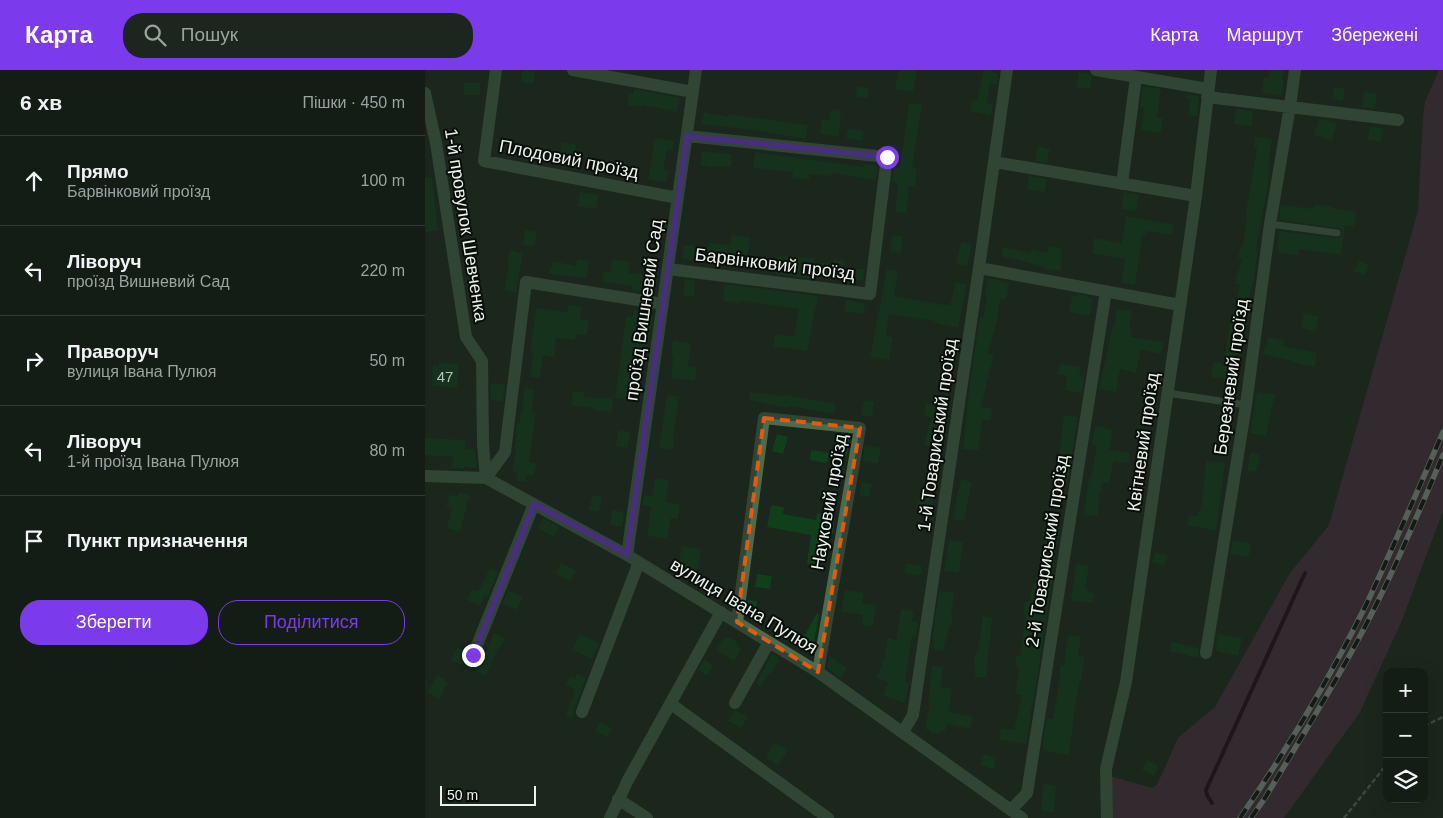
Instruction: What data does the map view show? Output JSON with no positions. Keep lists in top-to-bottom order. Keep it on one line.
{"streets":{"street":["Плодовий проїзд","1-й провулок Шевченка","Барвінковий проїзд","проїзд Вишневий Сад","Березневий проїзд","1-й Товариський проїзд","Квітневий проїзд","Науковий проїзд","2-й Товариський проїзд","вулиця Івана Пулюя"]},"crossings":[["Плодовий проїзд","проїзд Вишневий Сад"],["1-й провулок Шевченка","вулиця Івана Пулюя"],["Барвінковий проїзд","проїзд Вишневий Сад"],["проїзд Вишневий Сад","вулиця Івана Пулюя"],["1-й Товариський проїзд","вулиця Івана Пулюя"],["Науковий проїзд","вулиця Івана Пулюя"],["2-й Товариський проїзд","вулиця Івана Пулюя"]],"house_numbers":["47"],"scale_bar":"50 m","page":{"header":"Карта","search":"Пошук","nav":["Карта","Маршрут","Збережені"],"heading":["6 хв","Пішки · 450 m"],"list":[["Прямо","Барвінковий проїзд","100 m"],["Ліворуч","проїзд Вишневий Сад","220 m"],["Праворуч","вулиця Івана Пулюя","50 m"],["Ліворуч","1-й проїзд Івана Пулюя","80 m"],"Пункт призначення"],"buttons":["Зберегти","Поділитися"],"map_buttons":["+","−"],"scale":"50 m"}}
